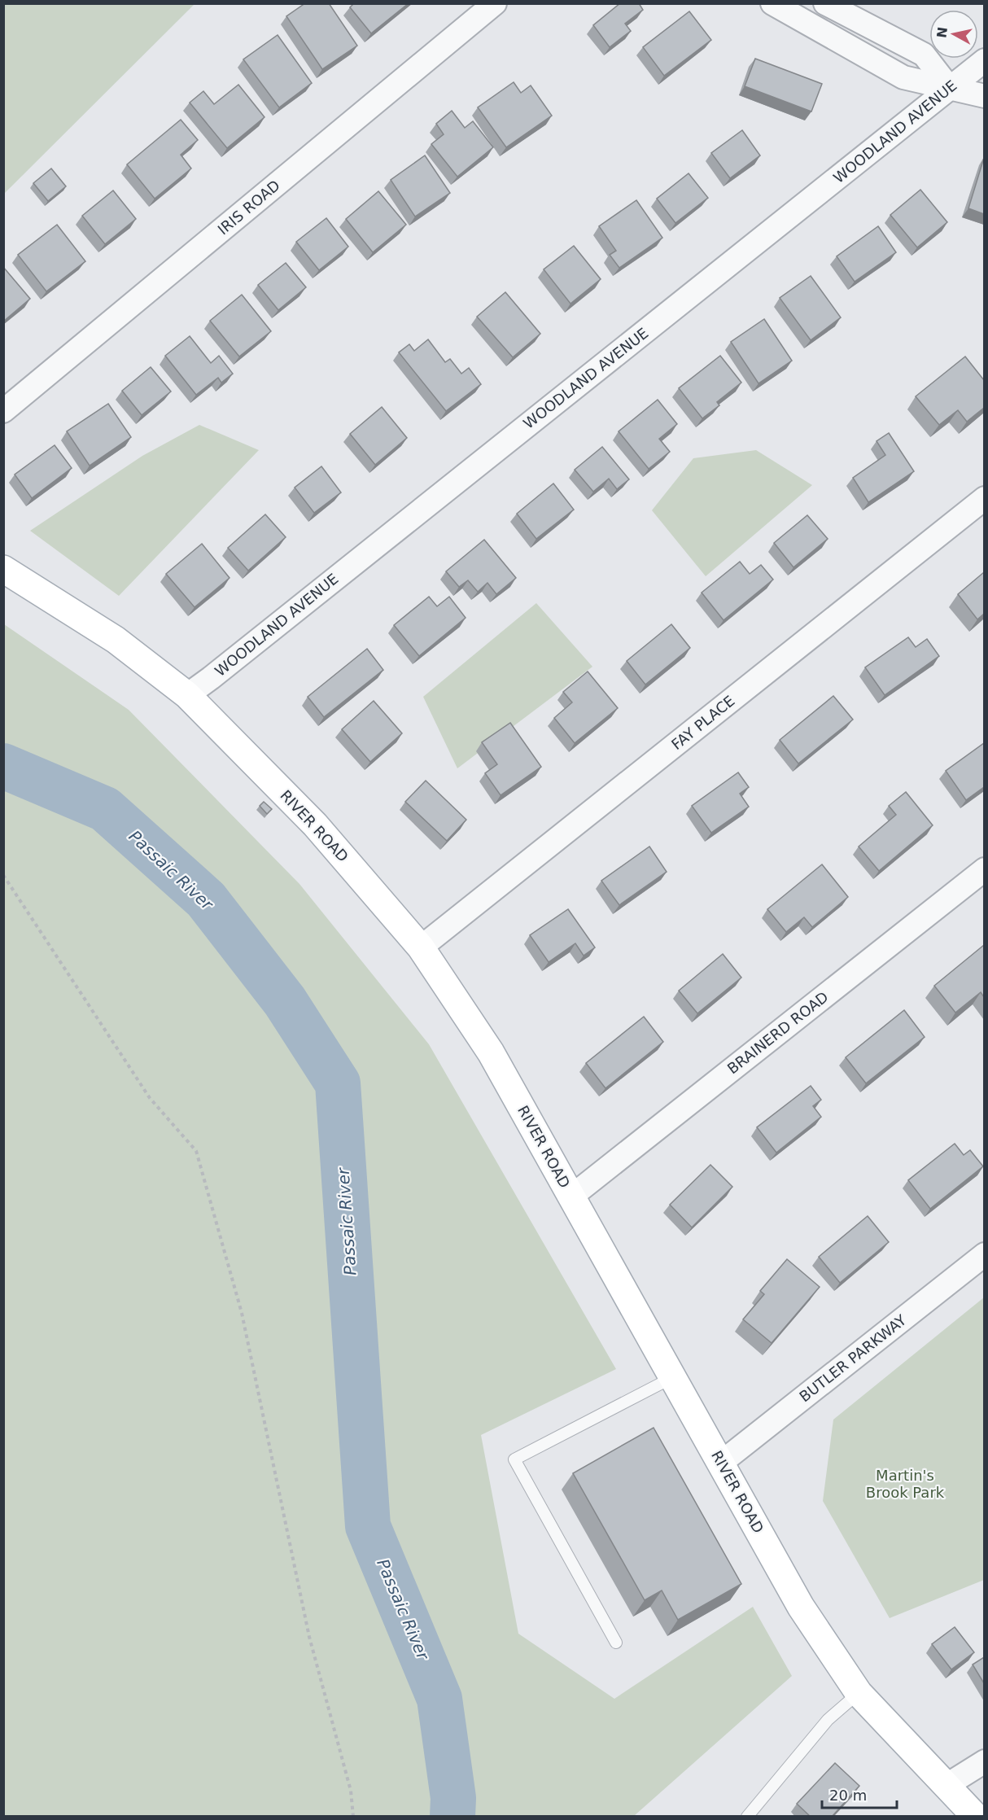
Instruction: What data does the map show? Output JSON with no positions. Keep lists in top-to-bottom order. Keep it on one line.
{"streets":{"main road":["RIVER ROAD"],"street":["WOODLAND AVENUE","IRIS ROAD","FAY PLACE","BRAINERD ROAD","BUTLER PARKWAY"]},"crossings":[["WOODLAND AVENUE","RIVER ROAD"],["FAY PLACE","RIVER ROAD"],["RIVER ROAD","BRAINERD ROAD"],["RIVER ROAD","BUTLER PARKWAY"]],"water":["Passaic River"],"parks":["Martin's Brook Park"],"scale_bar":"20 m","north":"left"}
